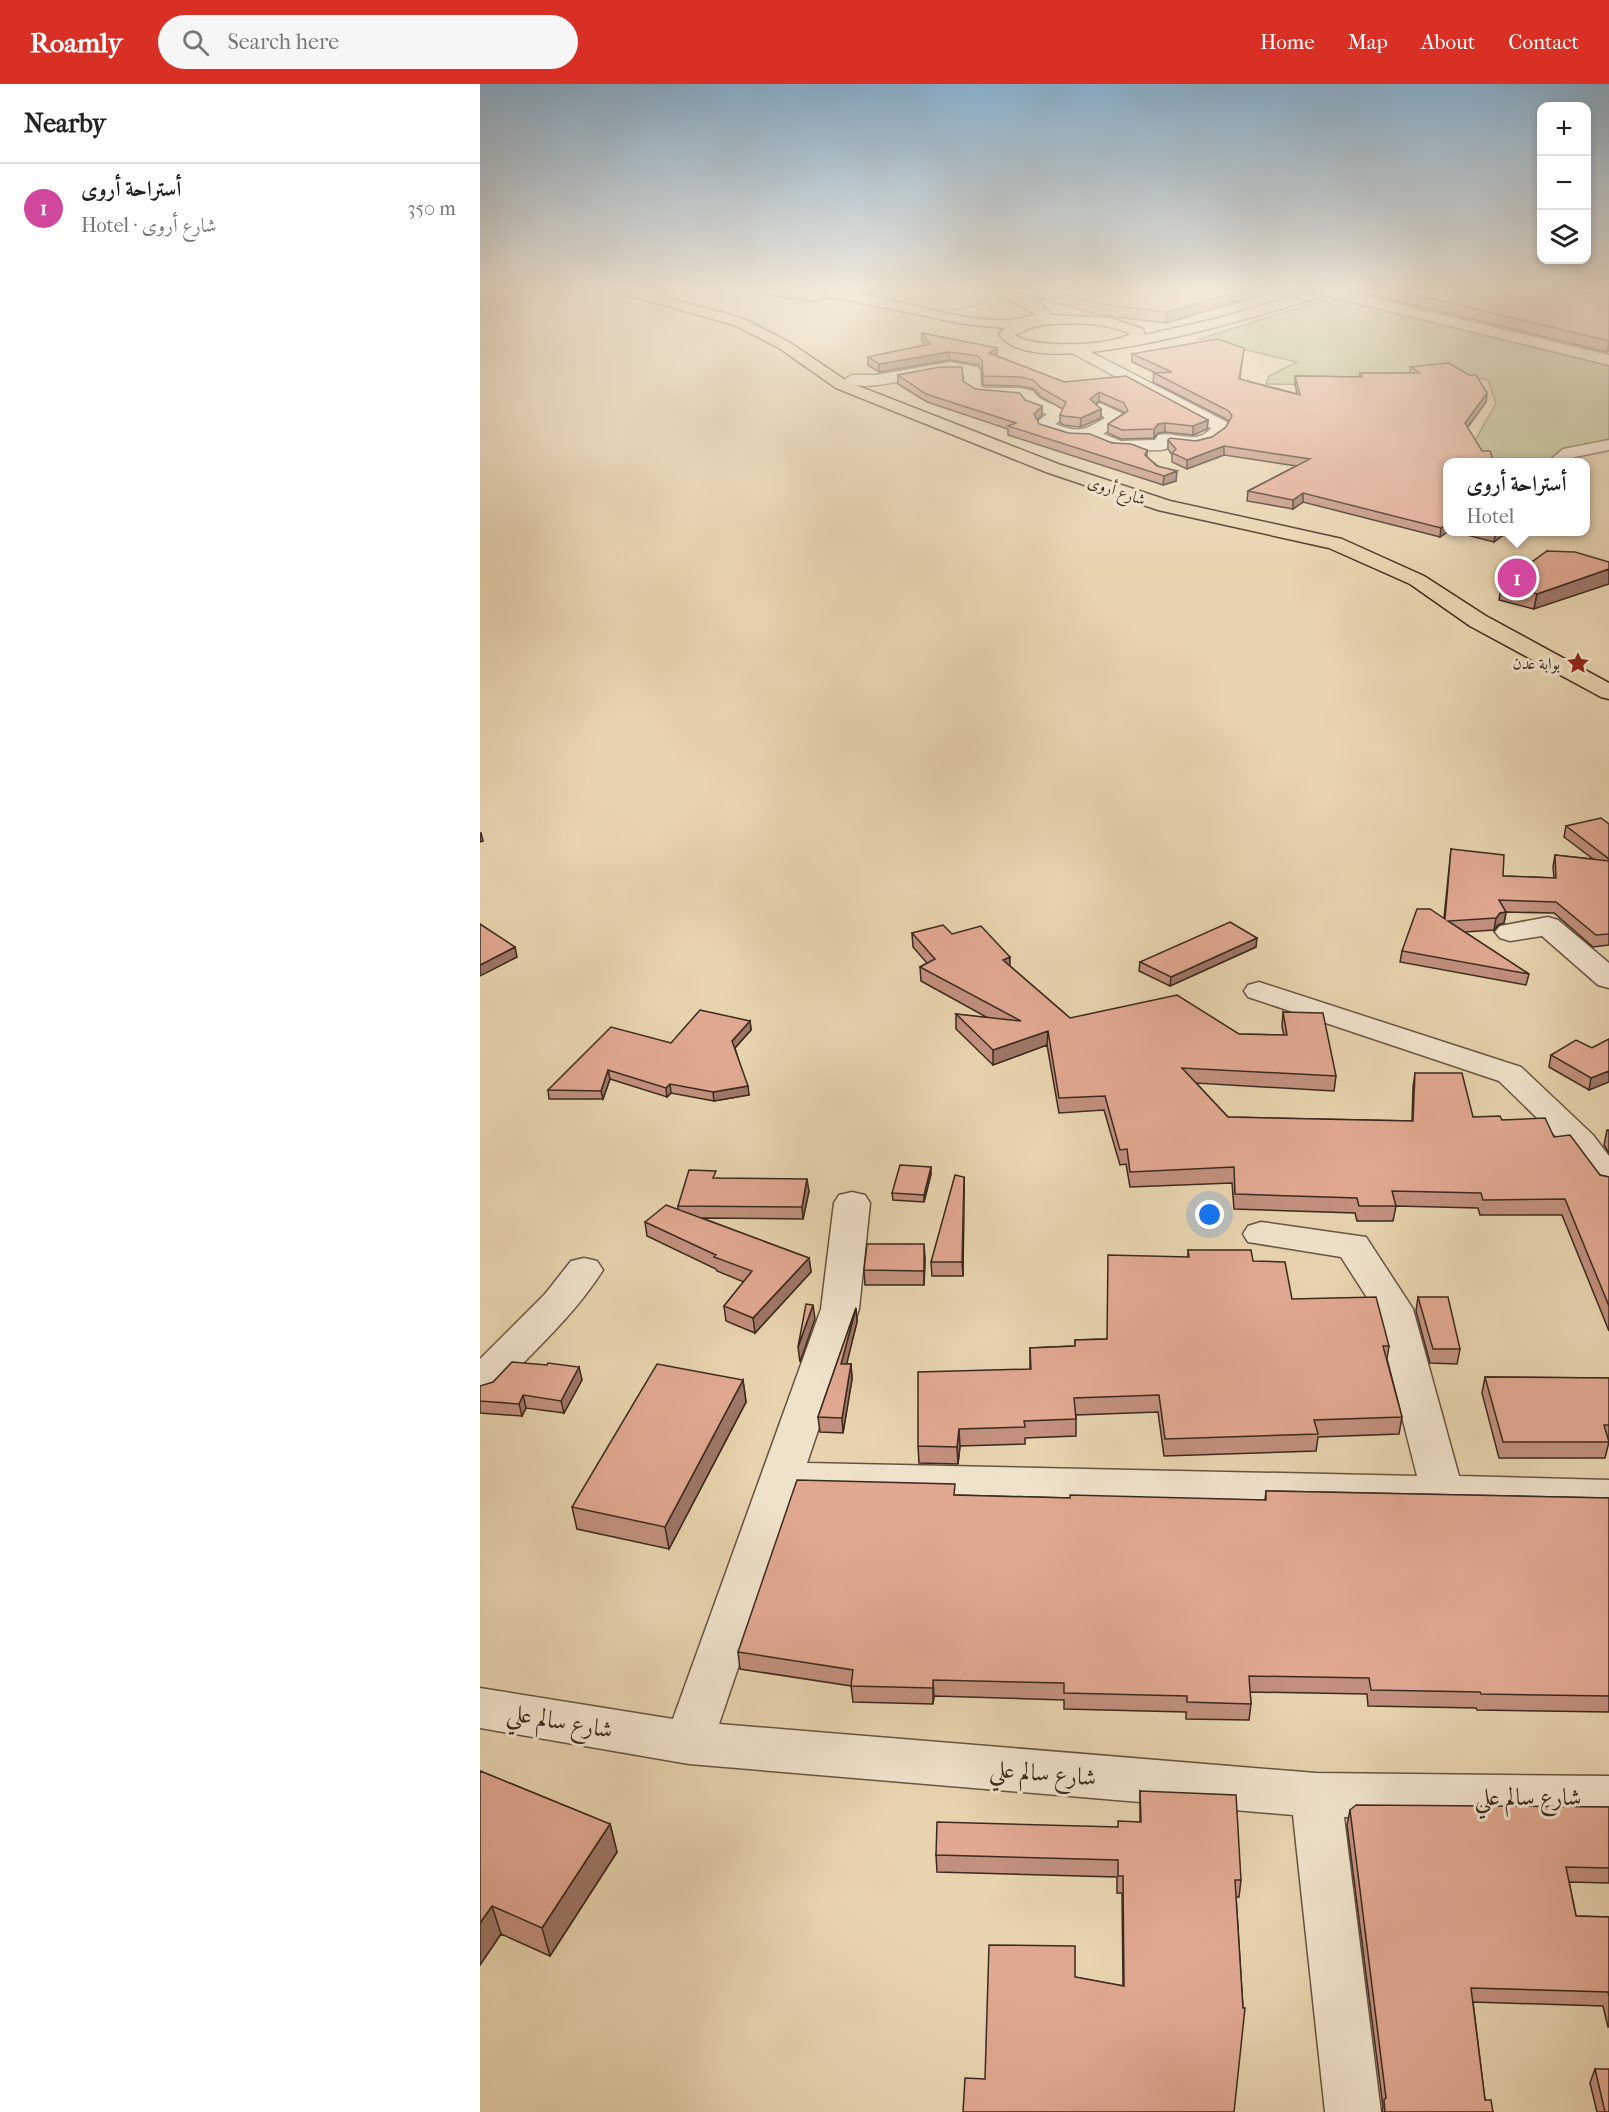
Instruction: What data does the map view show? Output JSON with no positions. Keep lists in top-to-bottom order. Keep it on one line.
{"streets":{"main road":["شارع أروى"],"street":["شارع سالم علي"]},"places":{"place":["بوابة عدن"]},"page":{"header":"Roamly","search":"Search here","nav":["Home","Map","About","Contact"],"heading":"Nearby","map_buttons":["+","−"],"list":[{"mark":"1","name":"أستراحة أروى","note":"Hotel · شارع أروى","value":"350 m"}],"popup":["أستراحة أروى","Hotel"],"pins":"1"}}
